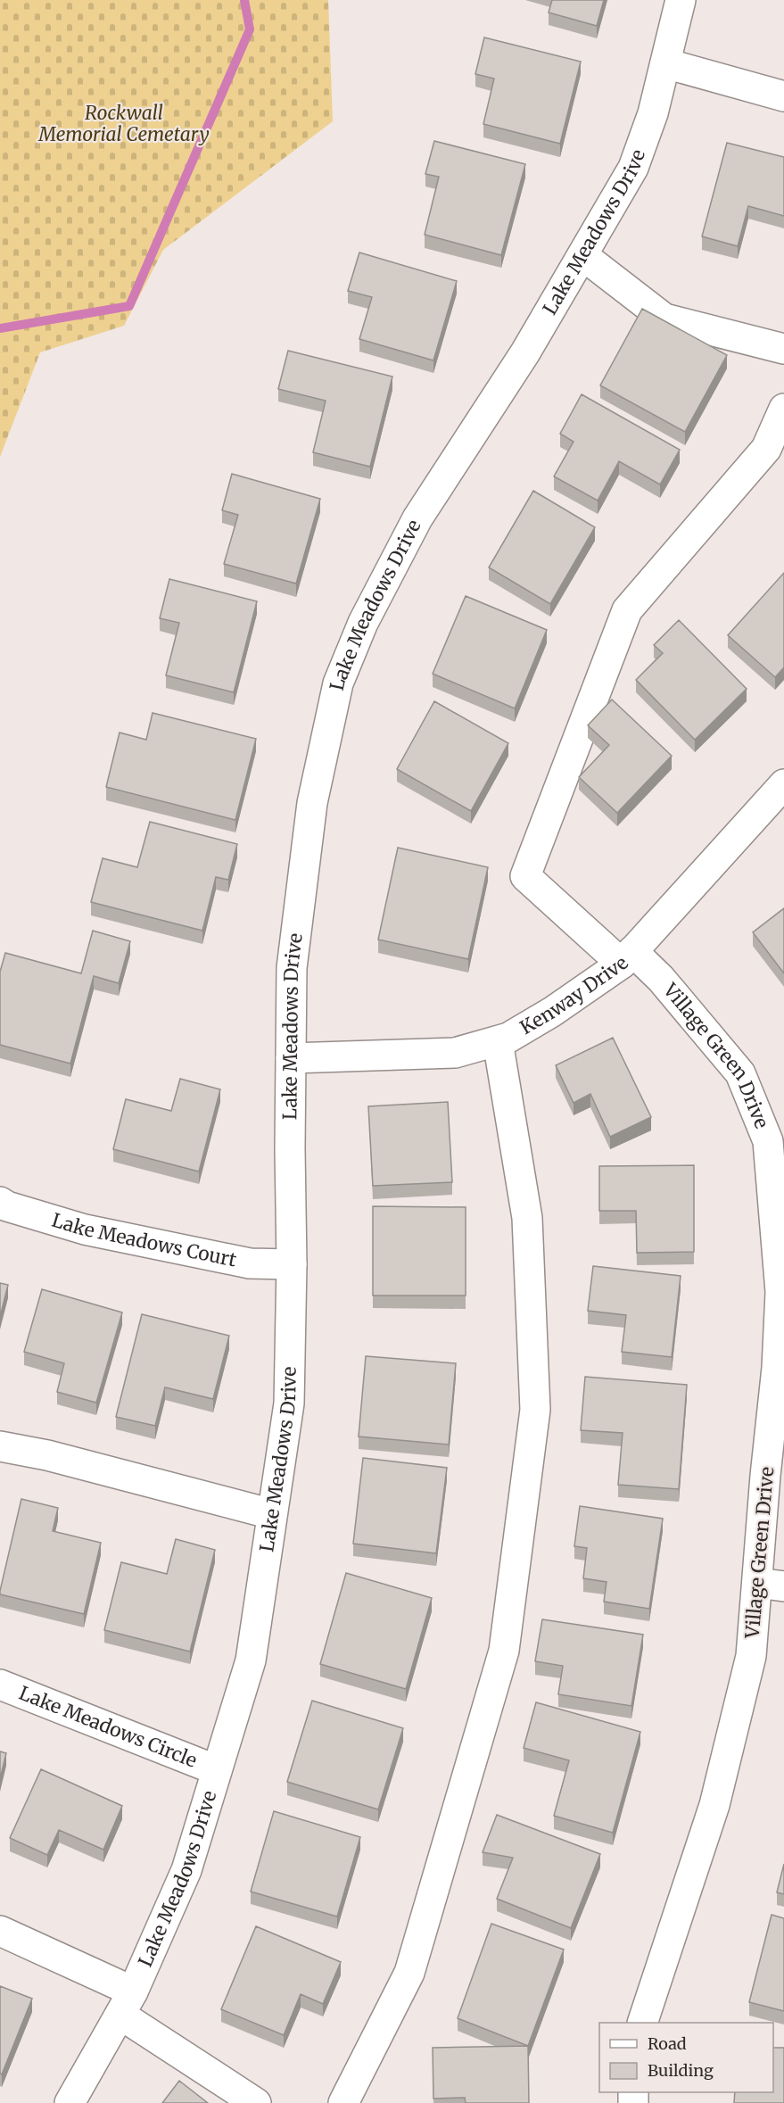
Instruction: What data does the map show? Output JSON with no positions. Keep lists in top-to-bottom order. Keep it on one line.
{"streets":{"street":["Lake Meadows Drive","Kenway Drive","Village Green Drive","Lake Meadows Court","Lake Meadows Circle"]},"crossings":[["Lake Meadows Drive","Kenway Drive"],["Lake Meadows Drive","Lake Meadows Court"],["Lake Meadows Drive","Lake Meadows Circle"],["Kenway Drive","Village Green Drive"]],"parks":["Rockwall Memorial Cemetary"],"legend":["Road","Building"]}
